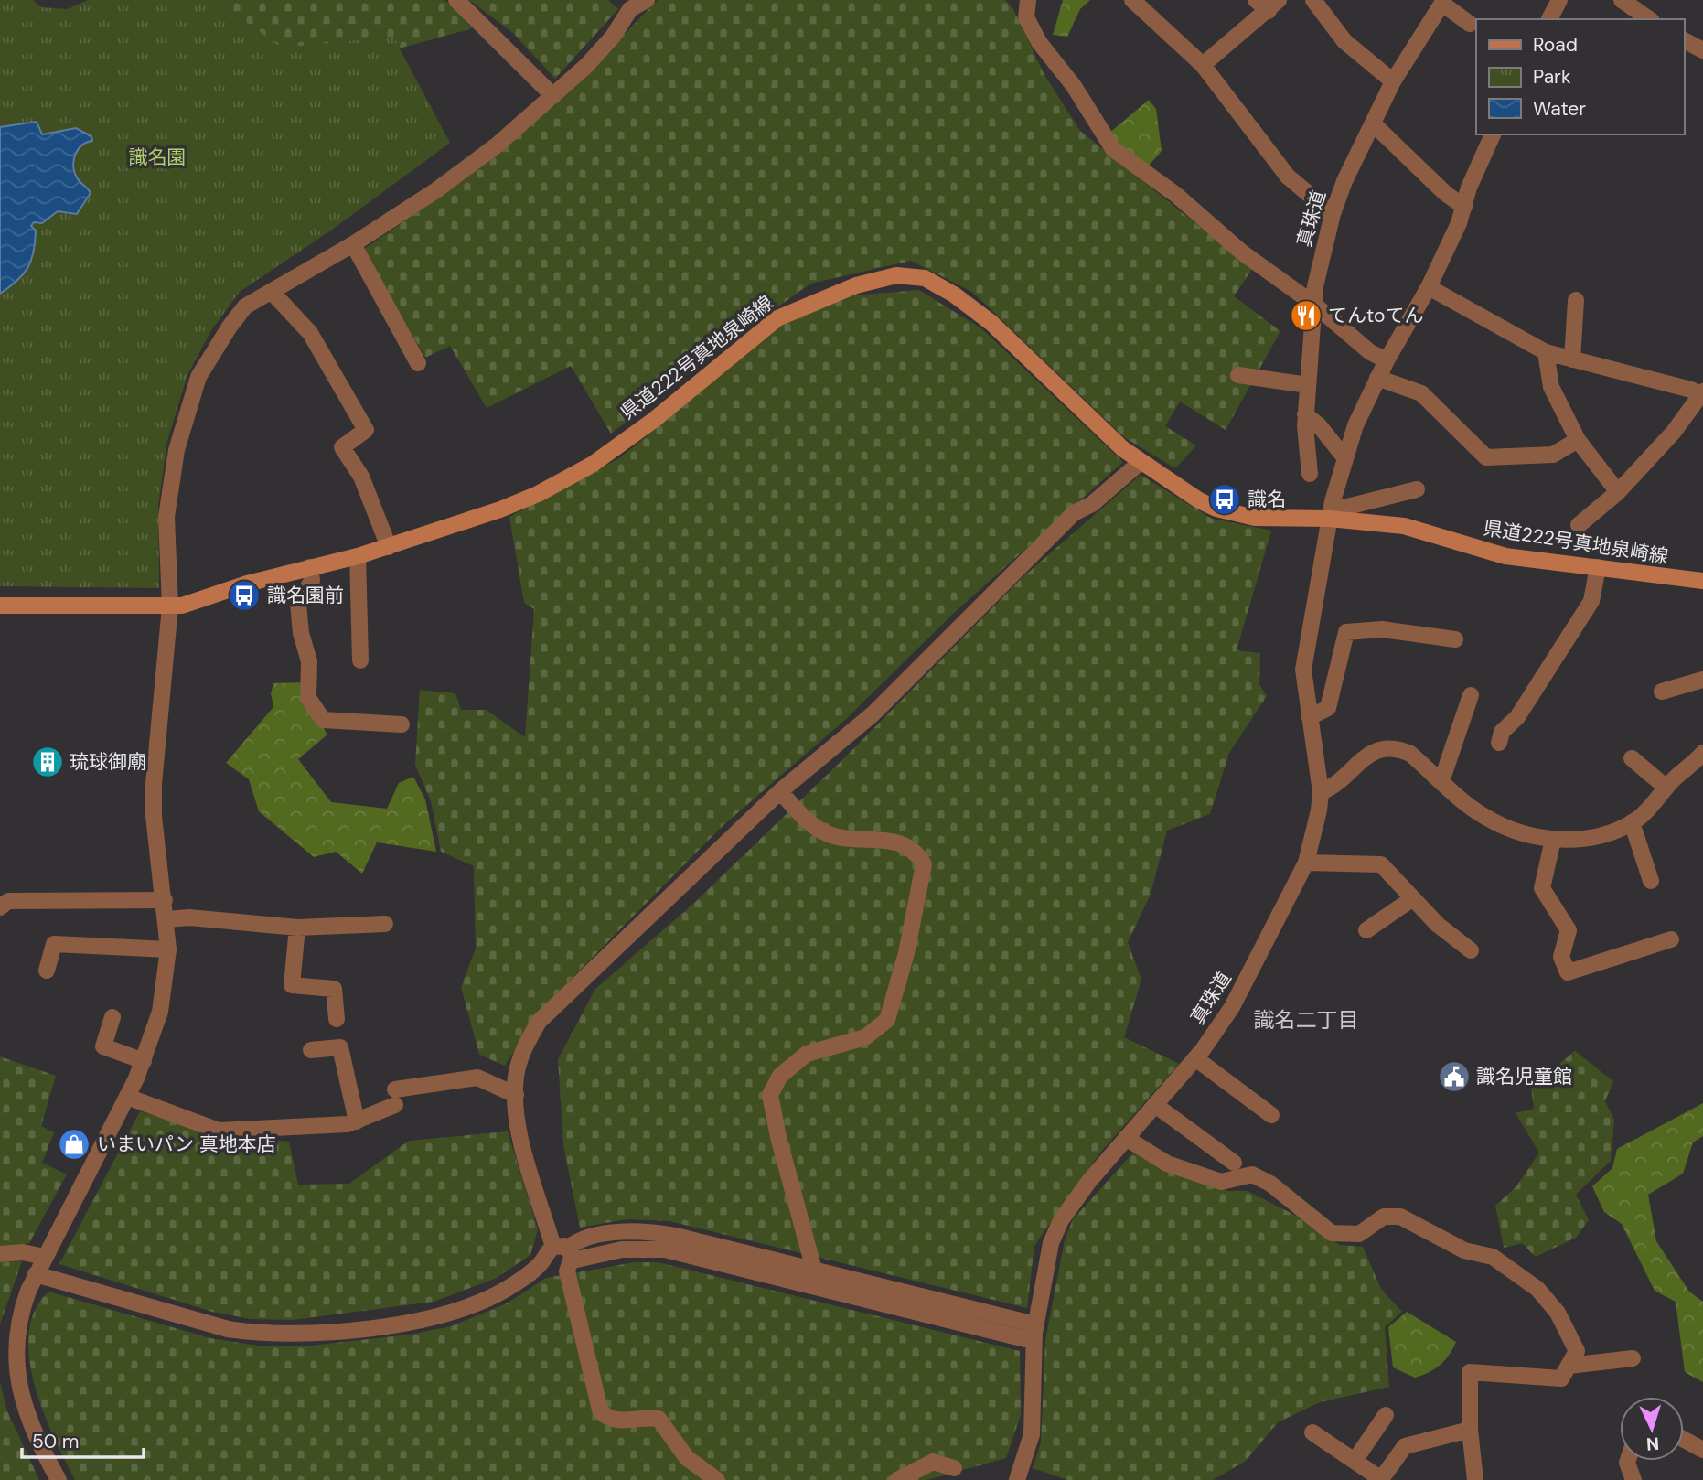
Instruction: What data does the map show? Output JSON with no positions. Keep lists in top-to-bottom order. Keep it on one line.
{"streets":{"main road":["県道222号真地泉崎線"],"street":["真珠道"]},"crossings":[["真珠道","県道222号真地泉崎線"]],"districts":["識名二丁目"],"parks":["識名園"],"places":{"restaurant":["てんtoてん"],"bus stop":["識名","識名園前"],"building":["琉球御廟"],"public building":["識名児童館"],"shop":["いまいパン 真地本店"]},"legend":["Road","Park","Water"],"scale_bar":"50 m","north":"bottom"}
